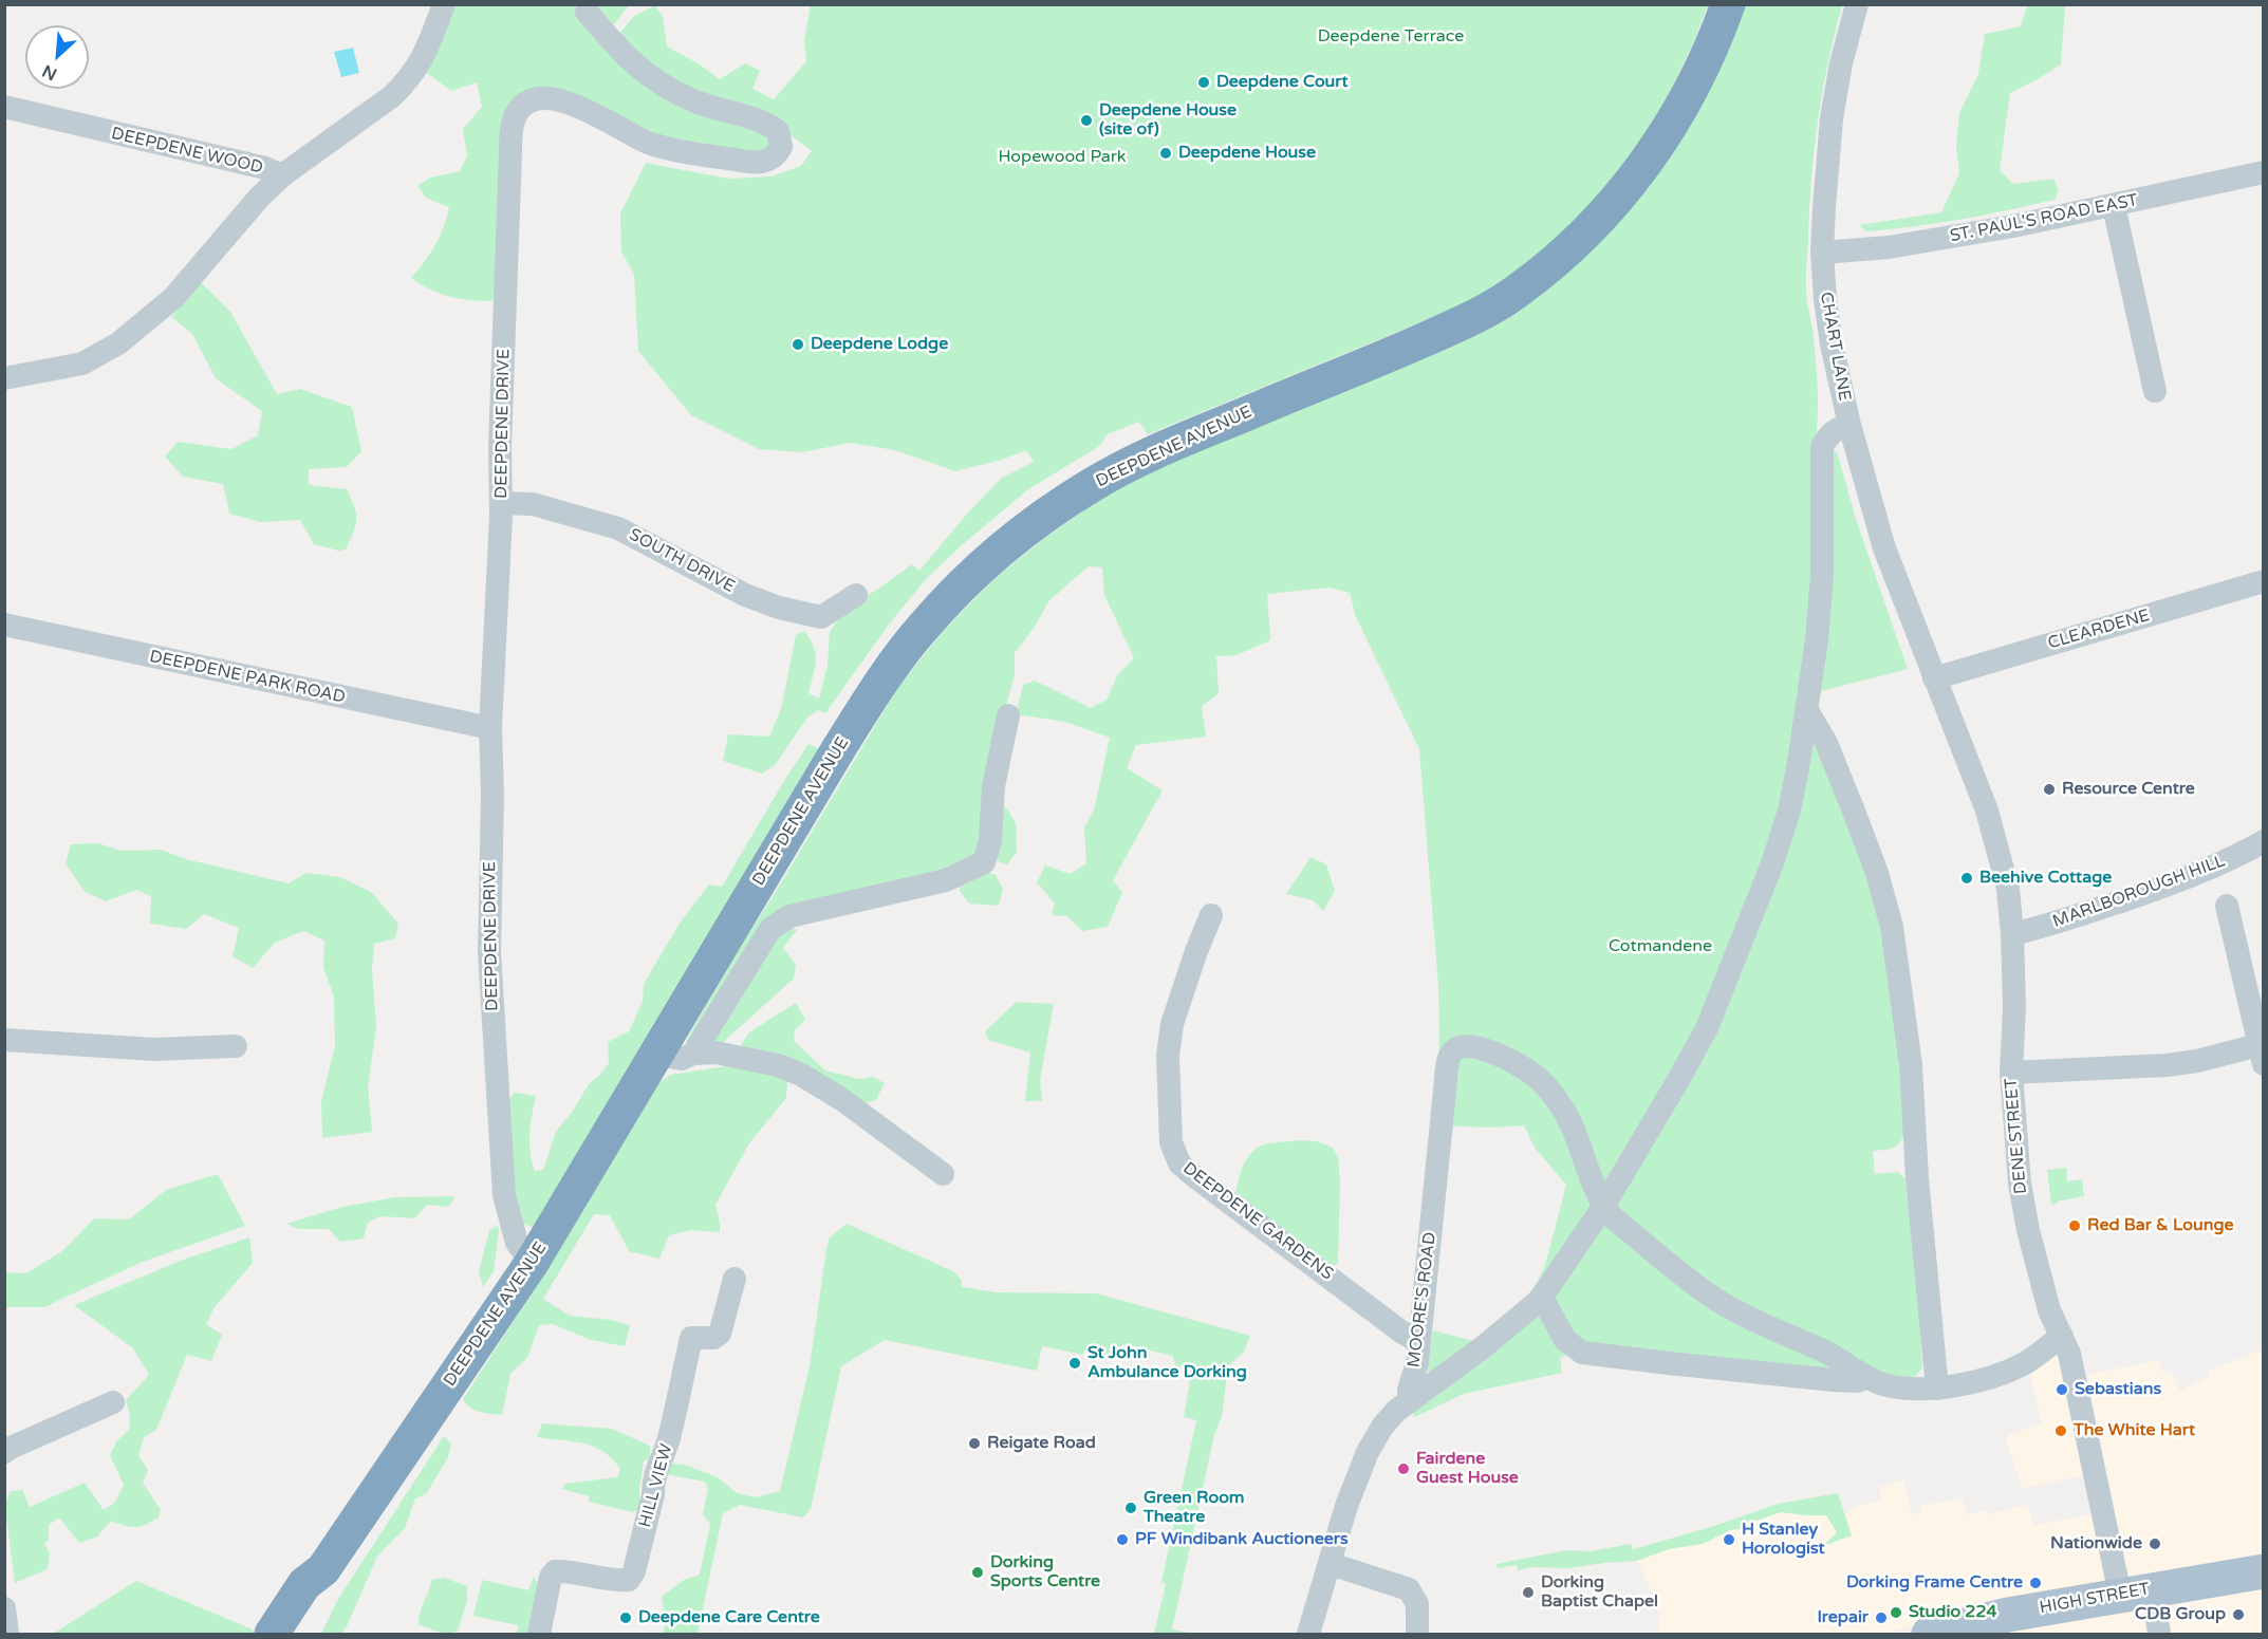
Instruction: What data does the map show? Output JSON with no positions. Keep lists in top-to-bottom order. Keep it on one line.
{"streets":{"highway":["DEEPDENE AVENUE"],"main road":["HIGH STREET"],"street":["DEEPDENE WOOD","ST. PAUL'S ROAD EAST","CHART LANE","DEEPDENE DRIVE","SOUTH DRIVE","CLEARDENE","DEEPDENE PARK ROAD","MARLBOROUGH HILL","DENE STREET","DEEPDENE GARDENS","MOORE'S ROAD","HILL VIEW"]},"crossings":[["ST. PAUL'S ROAD EAST","CHART LANE"],["CHART LANE","CLEARDENE"],["CHART LANE","DENE STREET"],["DEEPDENE DRIVE","DEEPDENE AVENUE"],["DEEPDENE DRIVE","SOUTH DRIVE"],["DEEPDENE DRIVE","DEEPDENE PARK ROAD"],["CLEARDENE","DENE STREET"],["MARLBOROUGH HILL","DENE STREET"],["DENE STREET","HIGH STREET"],["DEEPDENE GARDENS","MOORE'S ROAD"]],"parks":["Deepdene Terrace","Hopewood Park","Cotmandene"],"places":["Deepdene Court","Deepdene House (site of)","Deepdene House","Deepdene Lodge","Resource Centre","Beehive Cottage","Red Bar & Lounge","St John Ambulance Dorking","Sebastians","The White Hart","Reigate Road","Fairdene Guest House","Green Room Theatre","PF Windibank Auctioneers","H Stanley Horologist","Nationwide","Dorking Sports Centre","Dorking Frame Centre","Dorking Baptist Chapel","Studio 224","CDB Group","Deepdene Care Centre","Irepair"],"north":"bottom left"}
